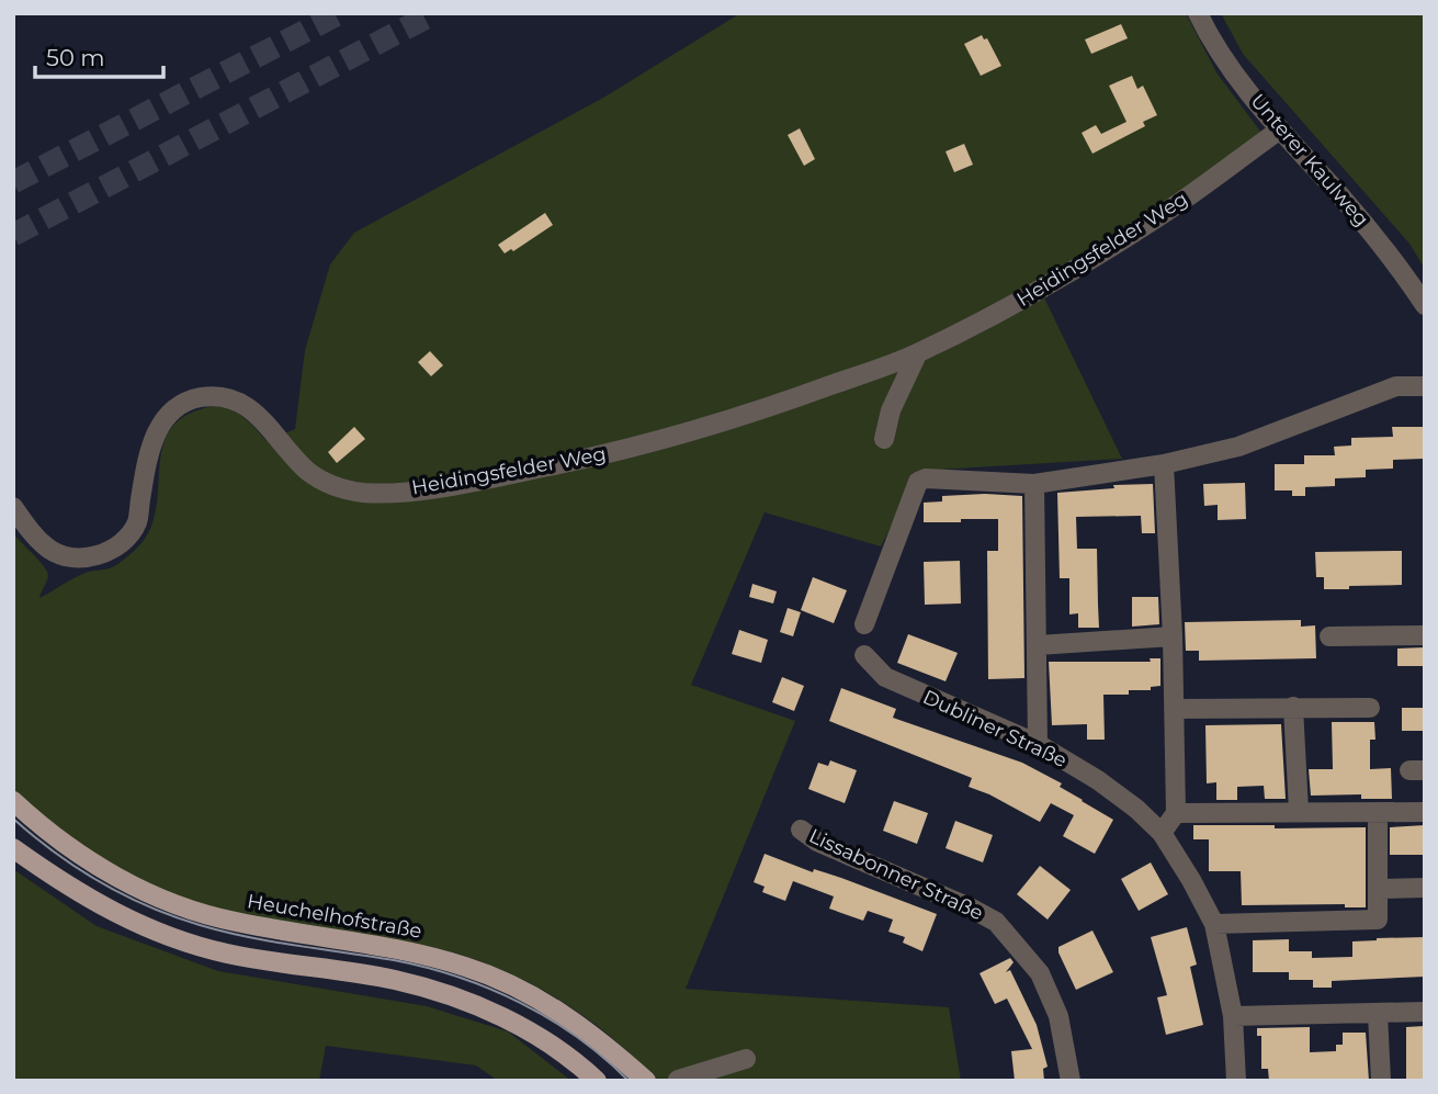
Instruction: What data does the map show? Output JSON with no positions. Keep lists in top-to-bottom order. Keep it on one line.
{"streets":{"main road":["Heuchelhofstraße"],"street":["Unterer Kaulweg","Heidingsfelder Weg","Dubliner Straße","Lissabonner Straße"]},"crossings":[["Unterer Kaulweg","Heidingsfelder Weg"]],"scale_bar":"50 m"}
